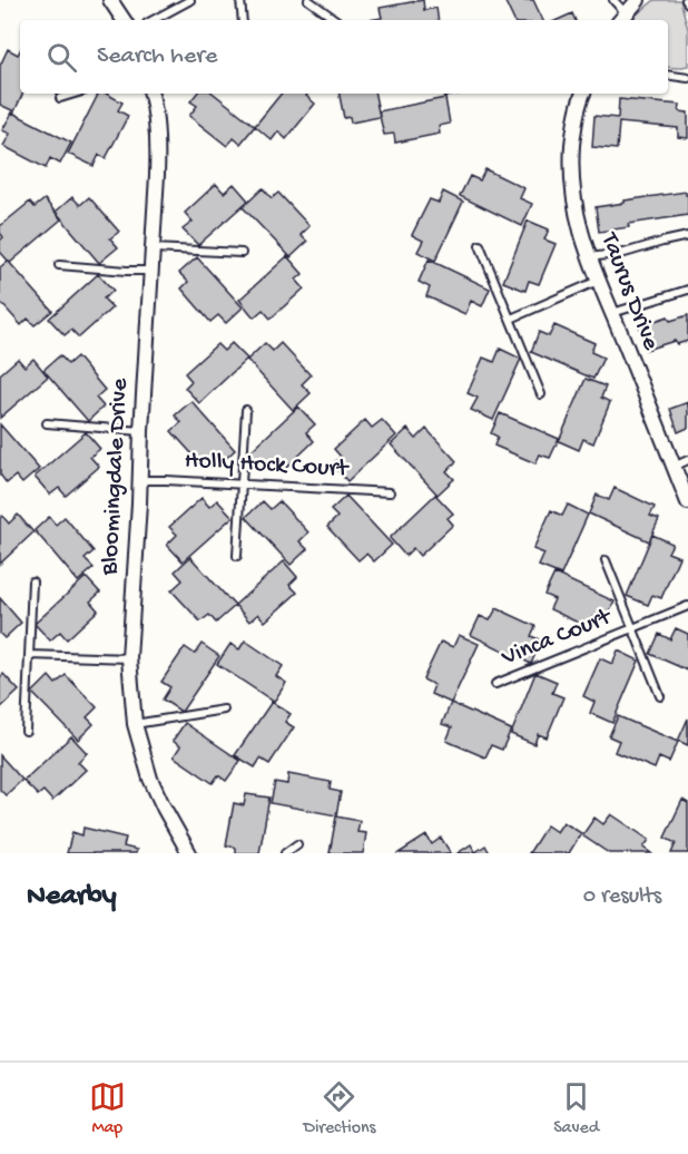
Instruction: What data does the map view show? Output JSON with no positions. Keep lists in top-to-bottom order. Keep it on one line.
{"streets":{"street":["Taurus Drive","Bloomingdale Drive"],"lane":["Holly Hock Court","Vinca Court"]},"crossings":[["Holly Hock Court","Bloomingdale Drive"]],"page":{"search":"Search here","heading":["Nearby","0 results"],"nav":["Map","Directions","Saved"]}}
